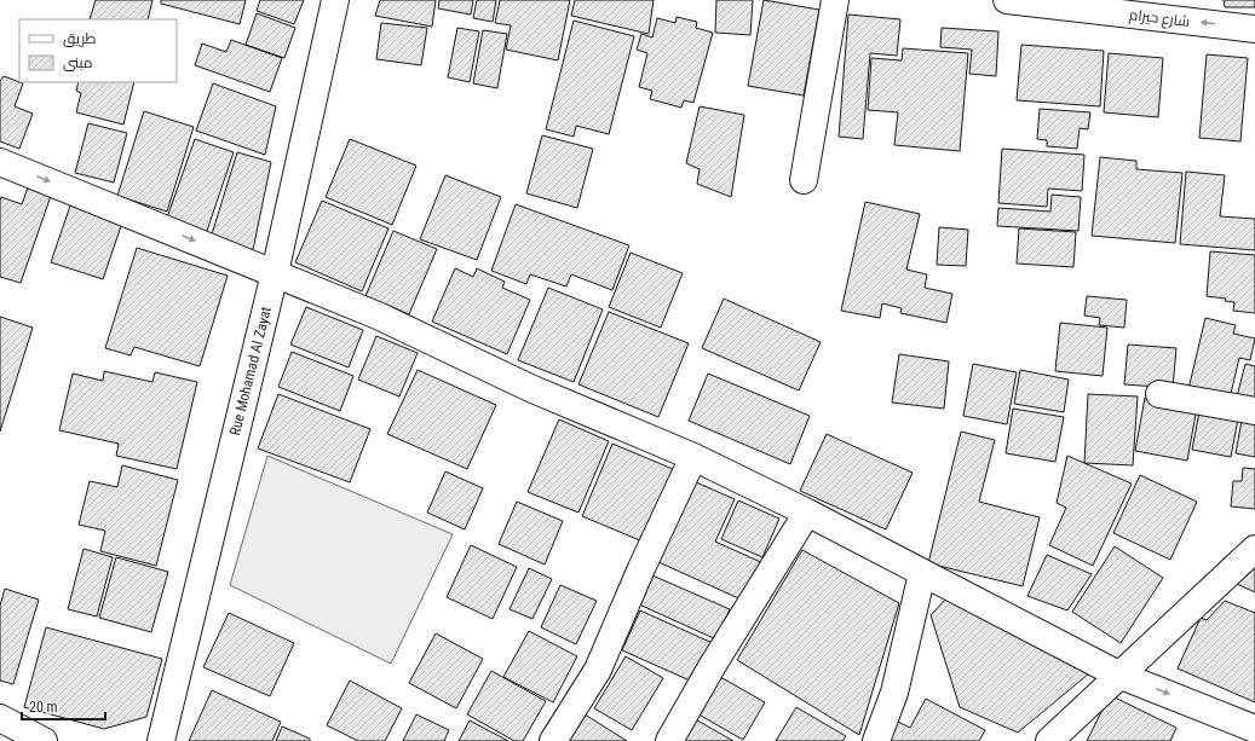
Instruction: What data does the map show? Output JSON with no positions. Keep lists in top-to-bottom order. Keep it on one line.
{"streets":{"street":["شارع حيرام","Rue Mohamad Al Zayat"]},"one_way":["شارع حيرام"],"legend":["طريق","مبنى"],"scale_bar":"20 m"}
